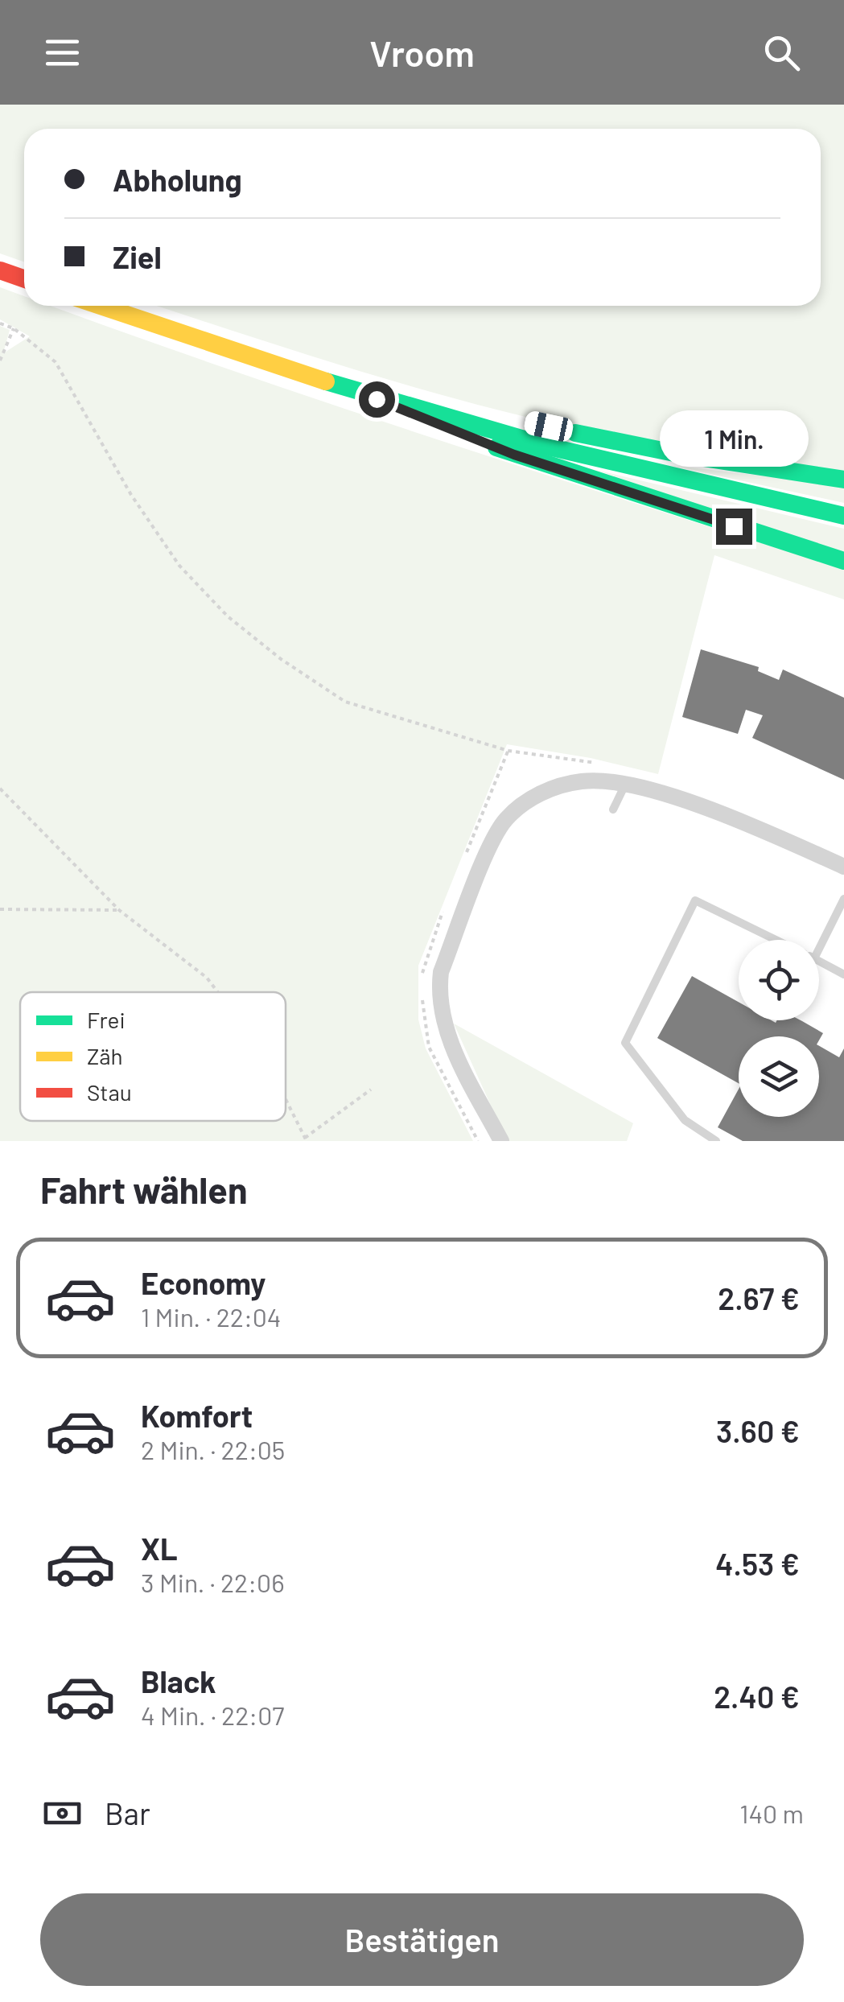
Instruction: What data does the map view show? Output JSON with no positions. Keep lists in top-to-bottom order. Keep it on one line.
{"legend":["Frei","Zäh","Stau"],"page":{"header":"Vroom","banner":["Abholung","Ziel"],"bubble":"1 Min.","heading":"Fahrt wählen","list":[{"name":"Economy","note":"1 Min. · 22:04","value":"2.67 €"},{"name":"Komfort","note":"2 Min. · 22:05","value":"3.60 €"},{"name":"XL","note":"3 Min. · 22:06","value":"4.53 €"},{"name":"Black","note":"4 Min. · 22:07","value":"2.40 €"}],"pay":["Bar","140 m"],"buttons":"Bestätigen"}}
